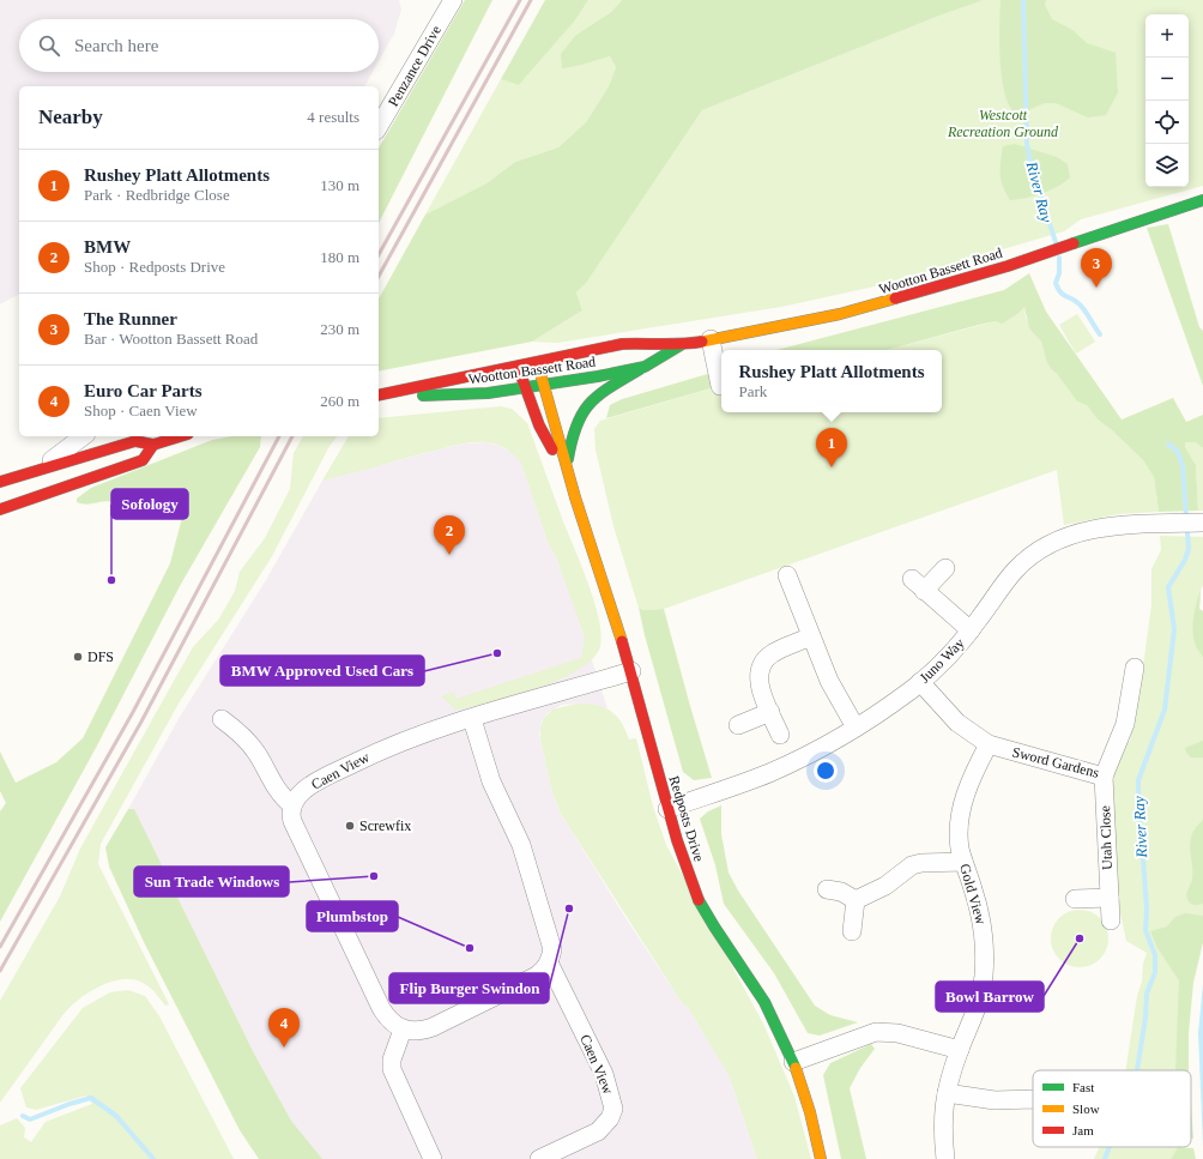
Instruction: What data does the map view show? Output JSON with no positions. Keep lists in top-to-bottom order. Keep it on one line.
{"streets":{"main road":["Wootton Bassett Road","Redposts Drive"],"street":["Penzance Drive","Juno Way","Sword Gardens","Caen View","Utah Close","Gold View"]},"crossings":[["Wootton Bassett Road","Redposts Drive"],["Juno Way","Sword Gardens"],["Juno Way","Redposts Drive"],["Sword Gardens","Utah Close"],["Sword Gardens","Gold View"],["Caen View","Redposts Drive"]],"water":["River Ray"],"parks":["Westcott Recreation Ground"],"places":["Sofology","BMW Approved Used Cars","DFS","Screwfix","Sun Trade Windows","Flip Burger Swindon","Bowl Barrow","Plumbstop"],"legend":["Fast","Slow","Jam"],"page":{"map_buttons":["+","−"],"search":"Search here","heading":["Nearby","4 results"],"list":[{"mark":"1","name":"Rushey Platt Allotments","note":"Park · Redbridge Close","value":"130 m"},{"mark":"2","name":"BMW","note":"Shop · Redposts Drive","value":"180 m"},{"mark":"3","name":"The Runner","note":"Bar · Wootton Bassett Road","value":"230 m"},{"mark":"4","name":"Euro Car Parts","note":"Shop · Caen View","value":"260 m"}],"pins":["3","1","2","4"],"popup":["Rushey Platt Allotments","Park"]}}
